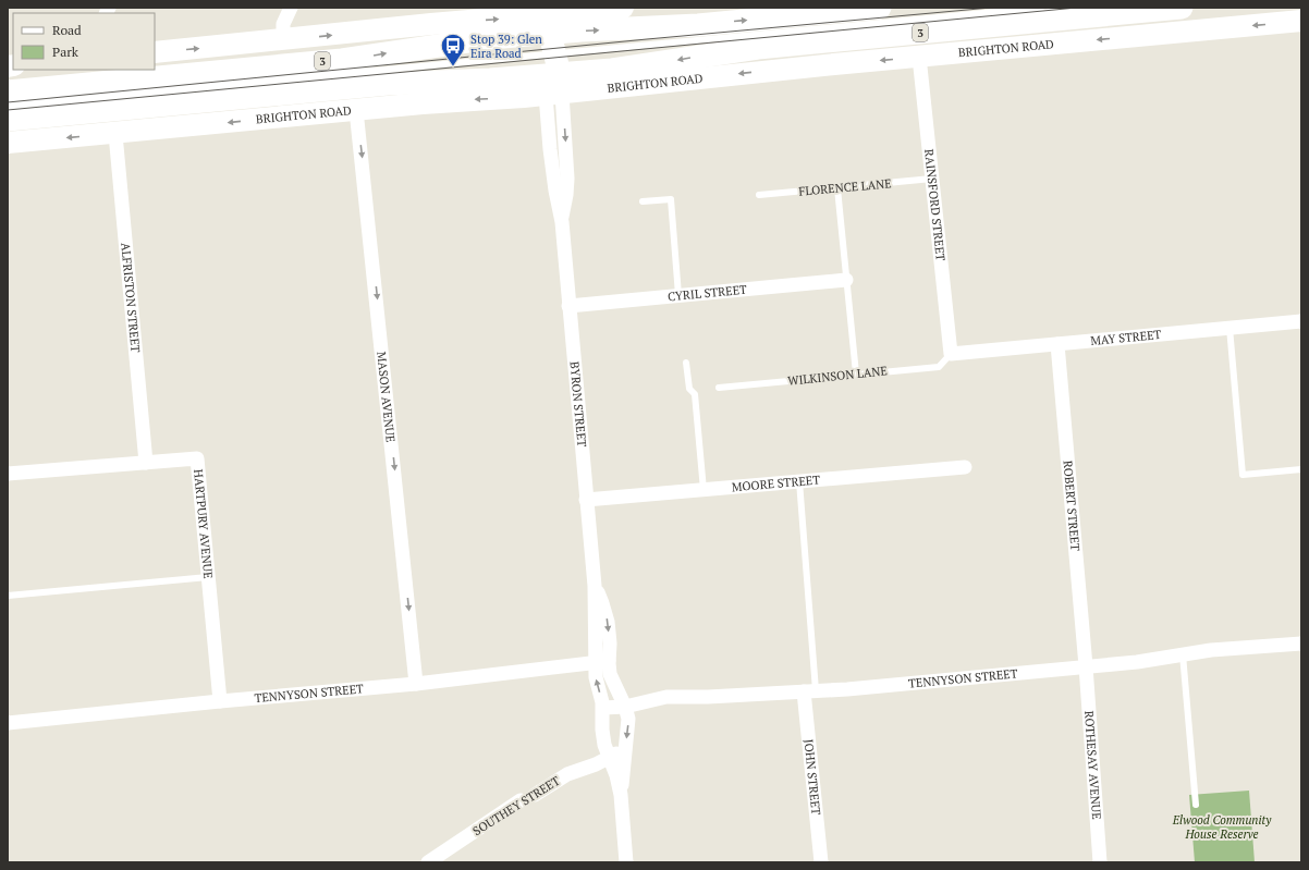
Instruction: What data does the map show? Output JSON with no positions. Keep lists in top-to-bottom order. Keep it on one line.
{"streets":{"highway":["3","BRIGHTON ROAD"],"street":["RAINSFORD STREET","CYRIL STREET","ALFRISTON STREET","MAY STREET","MASON AVENUE","BYRON STREET","MOORE STREET","ROBERT STREET","HARTPURY AVENUE","TENNYSON STREET","ROTHESAY AVENUE","JOHN STREET","SOUTHEY STREET"],"lane":["FLORENCE LANE","WILKINSON LANE"]},"crossings":[["BRIGHTON ROAD","RAINSFORD STREET"],["BRIGHTON ROAD","ALFRISTON STREET"],["BRIGHTON ROAD","MASON AVENUE"],["BRIGHTON ROAD","BYRON STREET"],["FLORENCE LANE","RAINSFORD STREET"],["RAINSFORD STREET","MAY STREET"],["RAINSFORD STREET","WILKINSON LANE"],["CYRIL STREET","BYRON STREET"],["ALFRISTON STREET","HARTPURY AVENUE"],["MAY STREET","WILKINSON LANE"],["MAY STREET","ROBERT STREET"],["MASON AVENUE","TENNYSON STREET"],["BYRON STREET","MOORE STREET"],["BYRON STREET","TENNYSON STREET"],["BYRON STREET","SOUTHEY STREET"],["ROBERT STREET","TENNYSON STREET"],["ROBERT STREET","ROTHESAY AVENUE"],["HARTPURY AVENUE","TENNYSON STREET"],["TENNYSON STREET","ROTHESAY AVENUE"],["TENNYSON STREET","JOHN STREET"]],"one_way":["MASON AVENUE"],"parks":["Elwood Community House Reserve"],"places":{"bus stop":["Stop 39: Glen Eira Road"]},"legend":["Road","Park"]}
